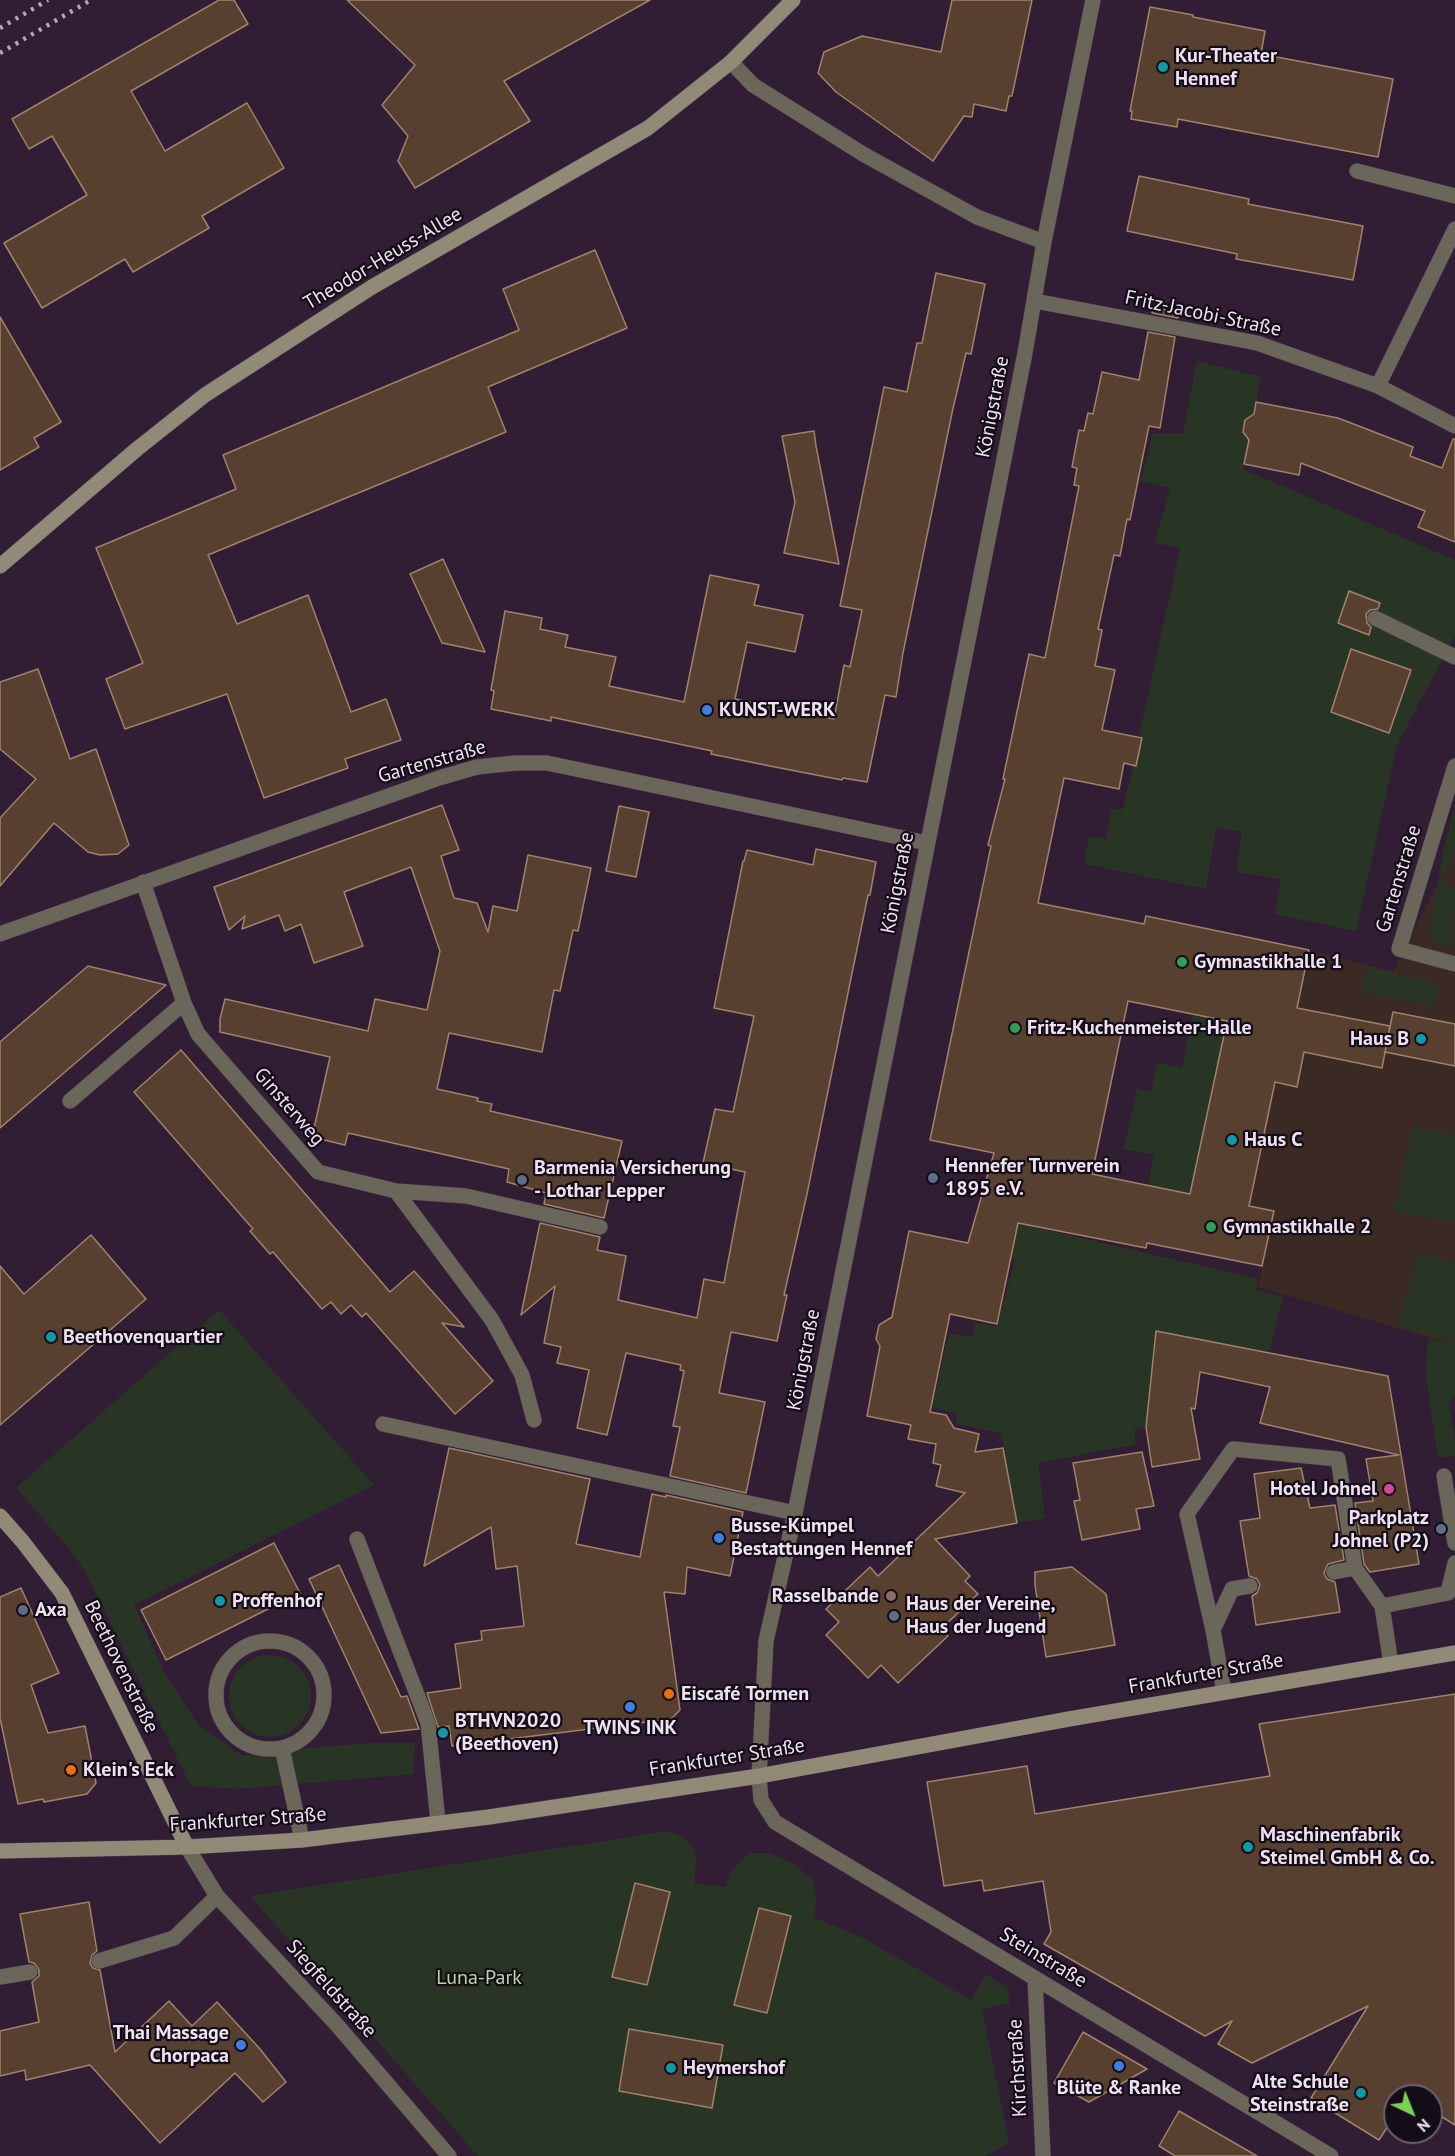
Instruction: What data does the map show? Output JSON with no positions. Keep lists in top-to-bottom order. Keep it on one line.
{"streets":{"main road":["Theodor-Heuss-Allee","Beethovenstraße","Frankfurter Straße"],"street":["Fritz-Jacobi-Straße","Königstraße","Gartenstraße","Ginsterweg","Steinstraße","Siegfeldstraße","Kirchstraße"]},"crossings":[["Fritz-Jacobi-Straße","Königstraße"],["Königstraße","Gartenstraße"],["Königstraße","Frankfurter Straße"],["Königstraße","Steinstraße"],["Gartenstraße","Ginsterweg"],["Beethovenstraße","Frankfurter Straße"],["Beethovenstraße","Siegfeldstraße"],["Frankfurter Straße","Steinstraße"],["Frankfurter Straße","Siegfeldstraße"],["Steinstraße","Kirchstraße"]],"parks":["Luna-Park"],"places":["Kur-Theater Hennef","KUNST-WERK","Gymnastikhalle 1","Fritz-Kuchenmeister-Halle","Haus B","Haus C","Hennefer Turnverein 1895 e.V.","Barmenia Versicherung - Lothar Lepper","Gymnastikhalle 2","Beethovenquartier","Hotel Johnel","Parkplatz Johnel (P2)","Busse-Kümpel Bestattungen Hennef","Rasselbande","Proffenhof","Axa","Haus der Vereine, Haus der Jugend","Eiscafé Tormen","TWINS INK","BTHVN2020 (Beethoven)","Klein's Eck","Maschinenfabrik Steimel GmbH & Co.","Thai Massage Chorpaca","Blüte & Ranke","Heymershof","Alte Schule Steinstraße"],"north":"bottom right"}
